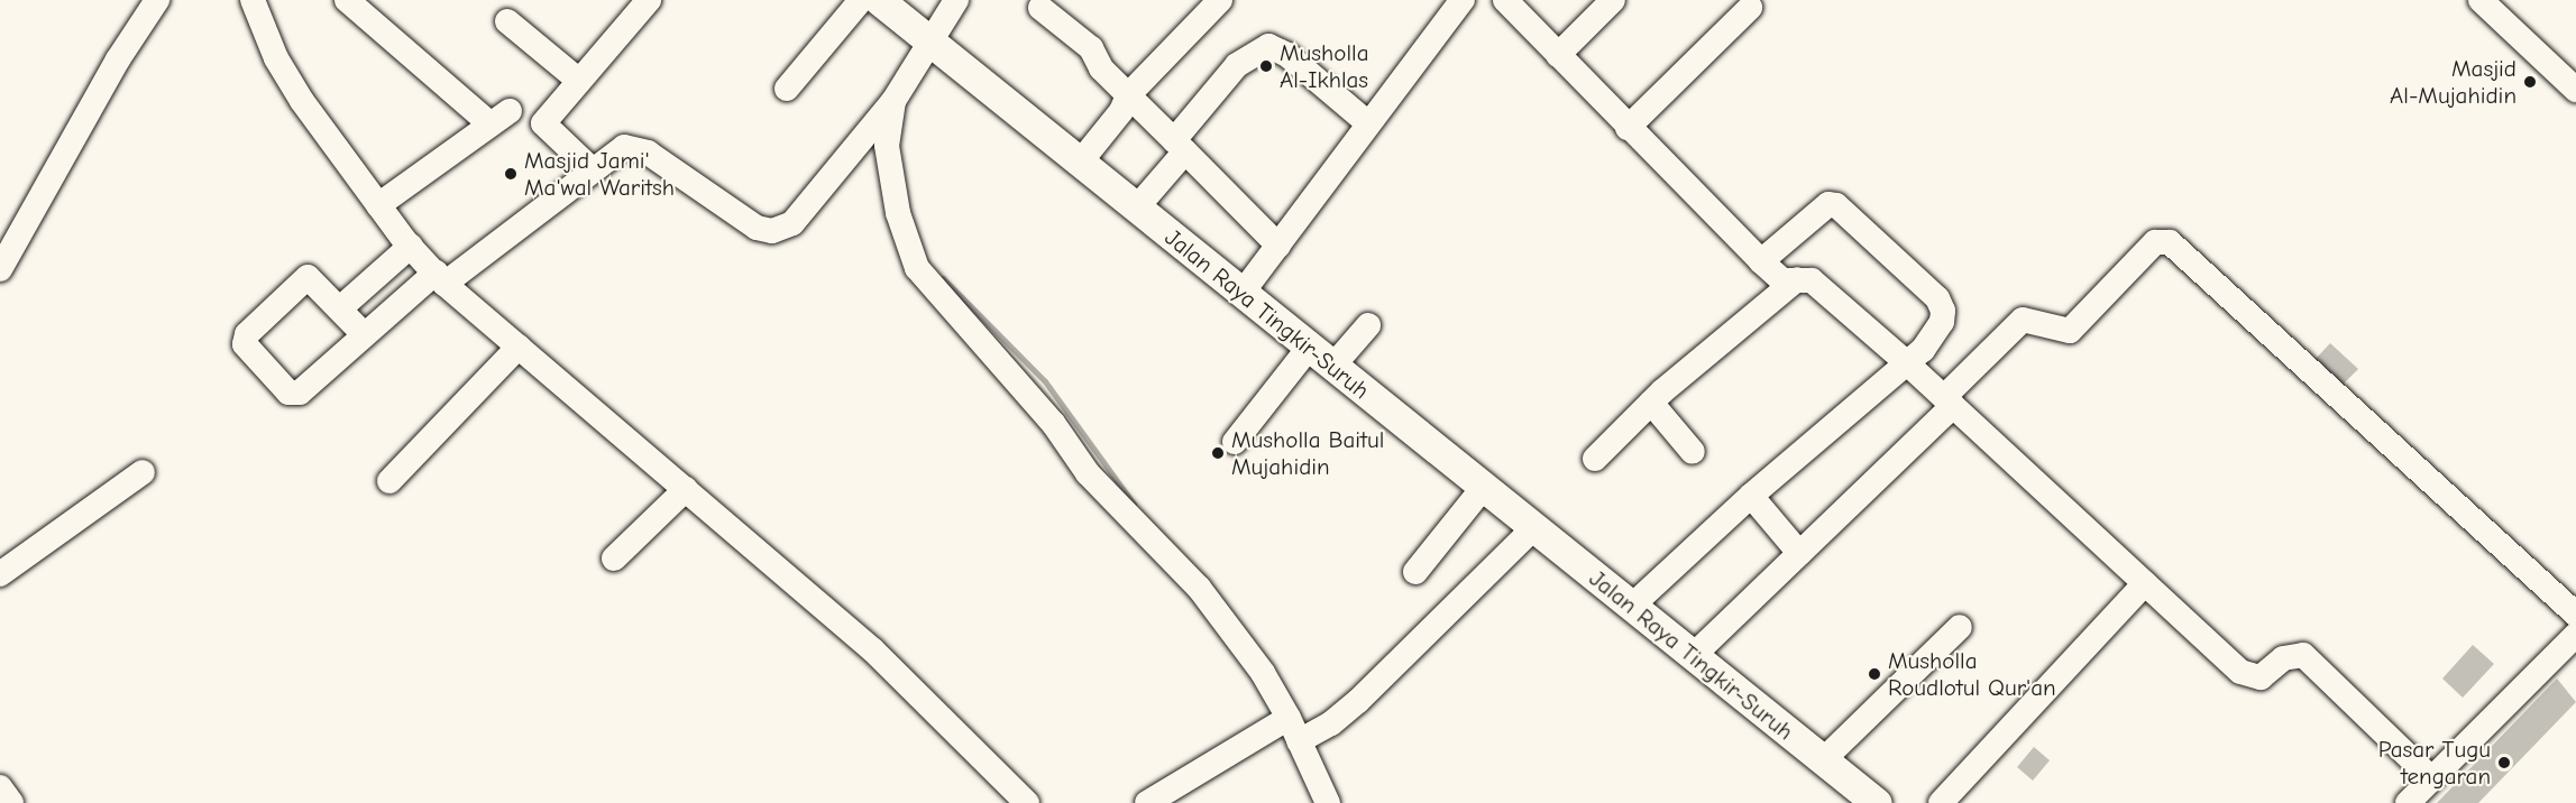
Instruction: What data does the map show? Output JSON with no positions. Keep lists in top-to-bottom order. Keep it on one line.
{"streets":{"main road":["Jalan Raya Tingkir-Suruh"]},"places":["Musholla Al-Ikhlas","Masjid Al-Mujahidin","Masjid Jami' Ma'wal Waritsh","Musholla Baitul Mujahidin","Musholla Roudlotul Qur'an","Pasar Tugu tengaran"]}
